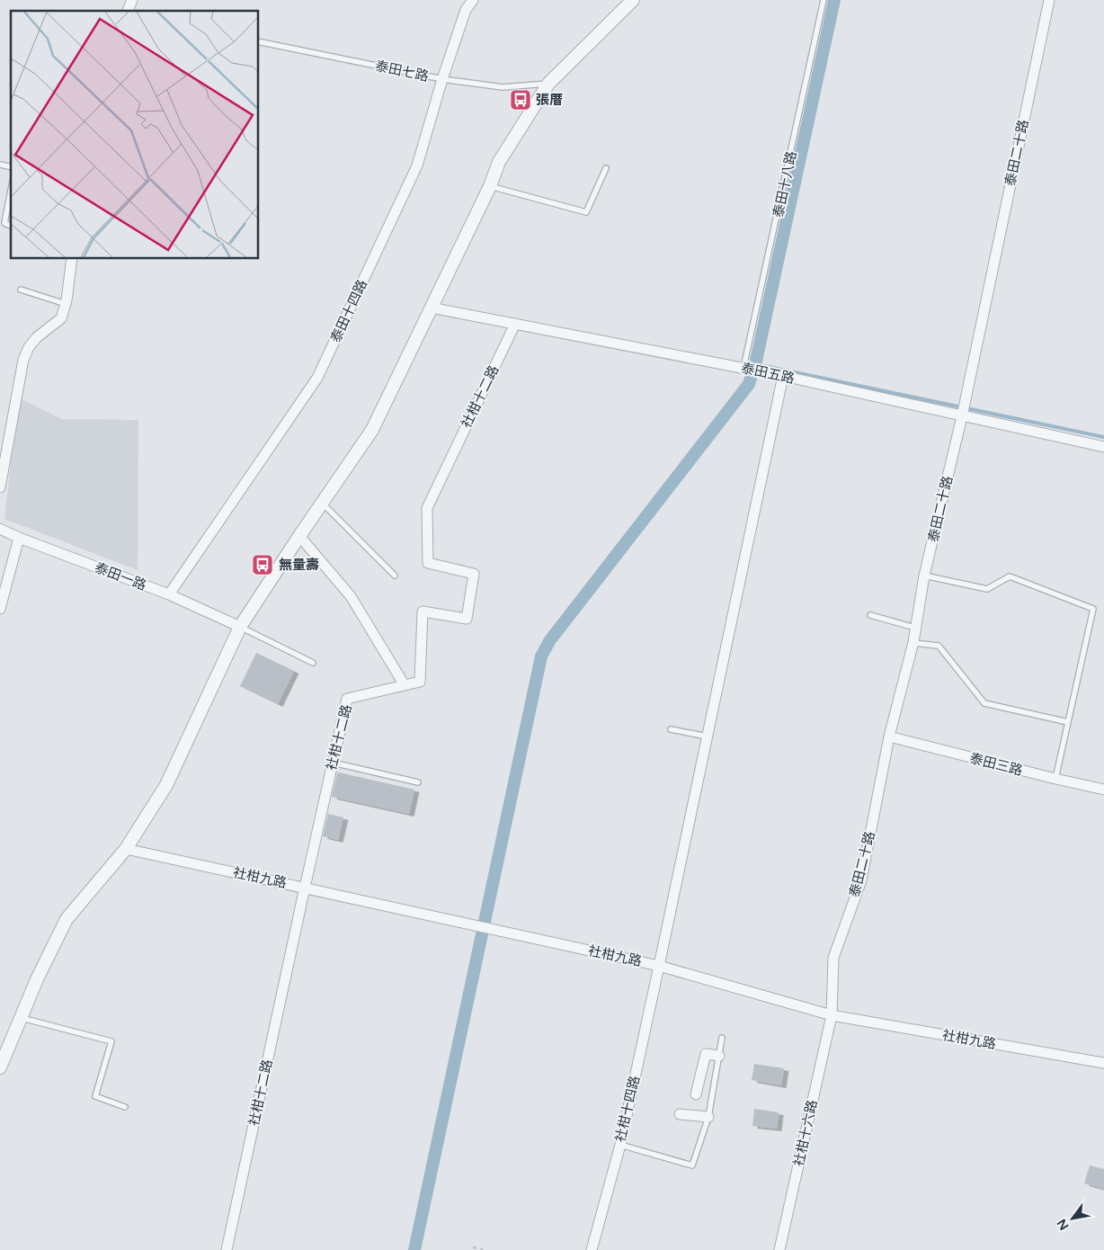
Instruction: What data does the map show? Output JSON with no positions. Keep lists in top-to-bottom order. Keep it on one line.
{"streets":{"street":["泰田二十路","泰田十四路","泰田五路","社柑十二路","泰田一路","泰田三路","社柑九路","社柑十四路","社柑十六路"],"lane":["泰田七路","泰田十八路"]},"crossings":[["泰田七路","泰田十四路"],["泰田二十路","泰田五路"],["泰田二十路","泰田三路"],["泰田二十路","社柑九路"],["泰田二十路","社柑十六路"],["泰田十八路","泰田五路"],["泰田十四路","泰田一路"],["泰田五路","社柑十二路"],["泰田五路","社柑十四路"],["社柑十二路","社柑九路"],["社柑九路","社柑十四路"],["社柑九路","社柑十六路"]],"places":{"bus stop":["張厝","無量壽"]},"north":"bottom left"}
